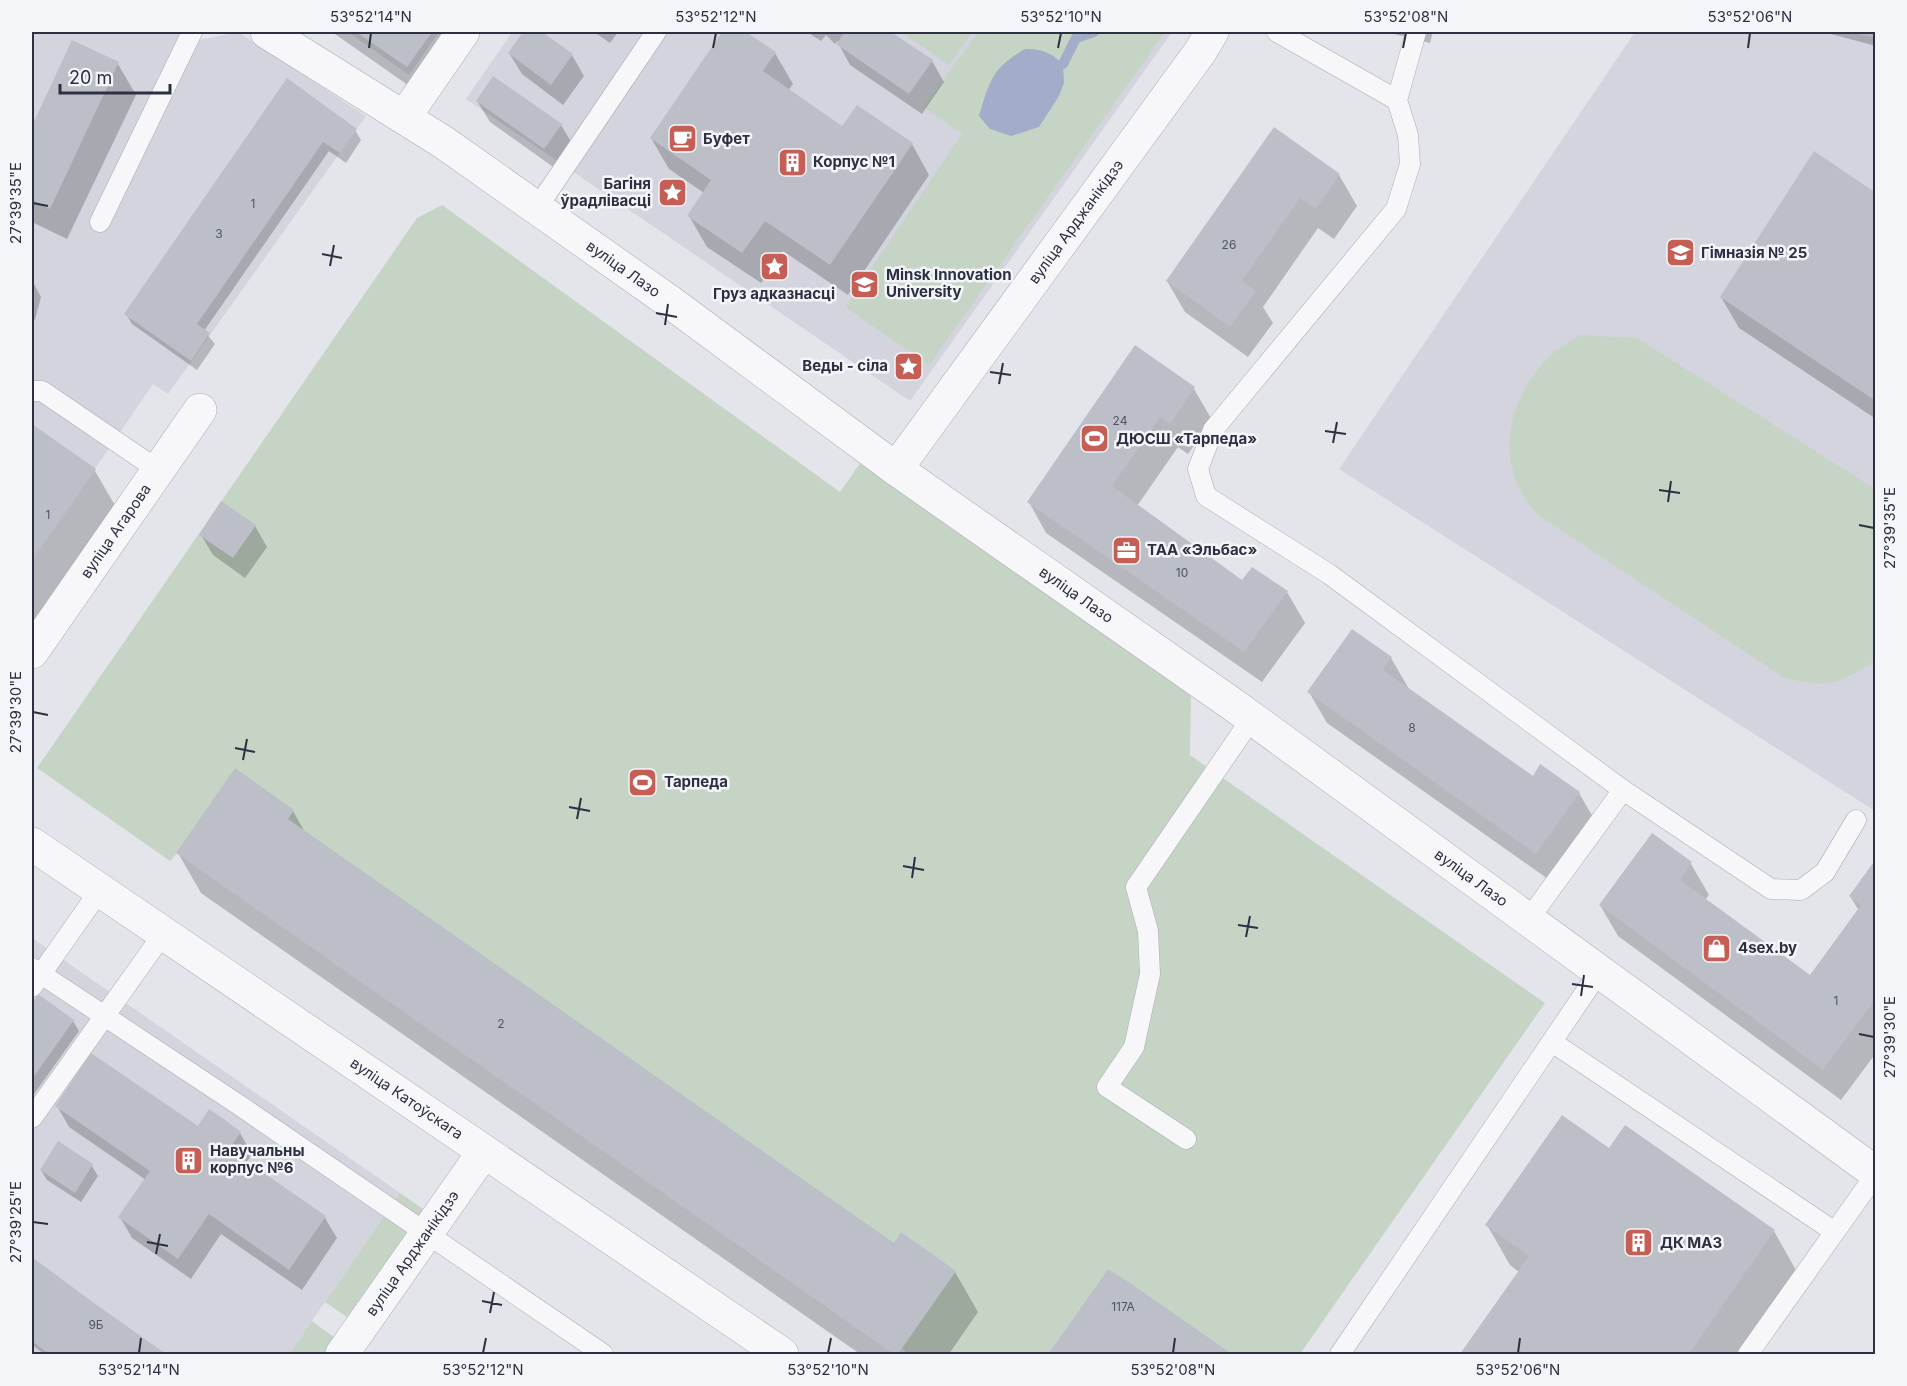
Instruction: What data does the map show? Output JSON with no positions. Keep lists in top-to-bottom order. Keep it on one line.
{"streets":{"street":["вуліца Арджанікідзэ","вуліца Лазо","вуліца Агарова","вуліца Катоўскага"]},"crossings":[["вуліца Арджанікідзэ","вуліца Лазо"],["вуліца Арджанікідзэ","вуліца Катоўскага"]],"places":{"cafe":["Буфет"],"building":["Корпус №1","Навучальны корпус №6","ДК МАЗ"],"place":["Багіня ўрадлівасці","Груз адказнасці","Веды - сіла"],"school or university":["Гімназія № 25","Minsk Innovation University"],"sports":["ДЮСШ «Тарпеда»","Тарпеда"],"office":["ТАА «Эльбас»"],"shop":["4sex.by"]},"house_numbers":["1","3","26","24","1","10","8","1","2","117А","9Б"],"scale_bar":"20 m","coordinates":["53°52'14\"N","53°52'12\"N","53°52'10\"N","53°52'08\"N","53°52'06\"N","27°39'35\"E","27°39'30\"E","27°39'25\"E"]}
